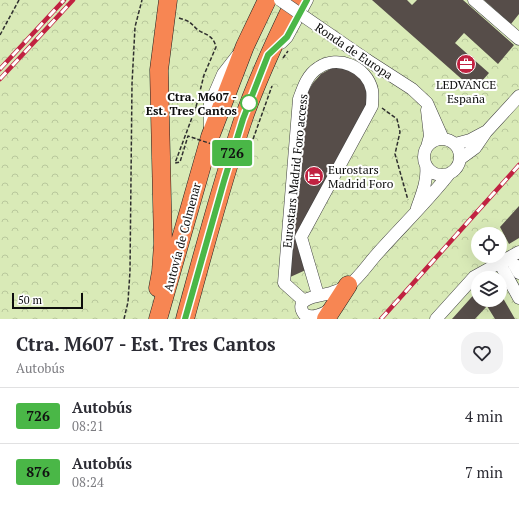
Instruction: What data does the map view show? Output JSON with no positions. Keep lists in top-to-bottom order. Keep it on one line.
{"streets":{"highway":["Autovía de Colmenar"],"street":["Ronda de Europa","Eurostars Madrid Foro access"]},"places":{"office":["LEDVANCE España"],"other":["Ctra. M607 - Est. Tres Cantos"],"hotel":["Eurostars Madrid Foro"]},"lines":["bus line 726"],"scale_bar":"50 m","page":{"on_map":"726","scale":"50 m","heading":["Ctra. M607 - Est. Tres Cantos","Autobús"],"list":[{"mark":"726","name":"Autobús","note":"08:21","value":"4 min"},{"mark":"876","name":"Autobús","note":"08:24","value":"7 min"}]}}
